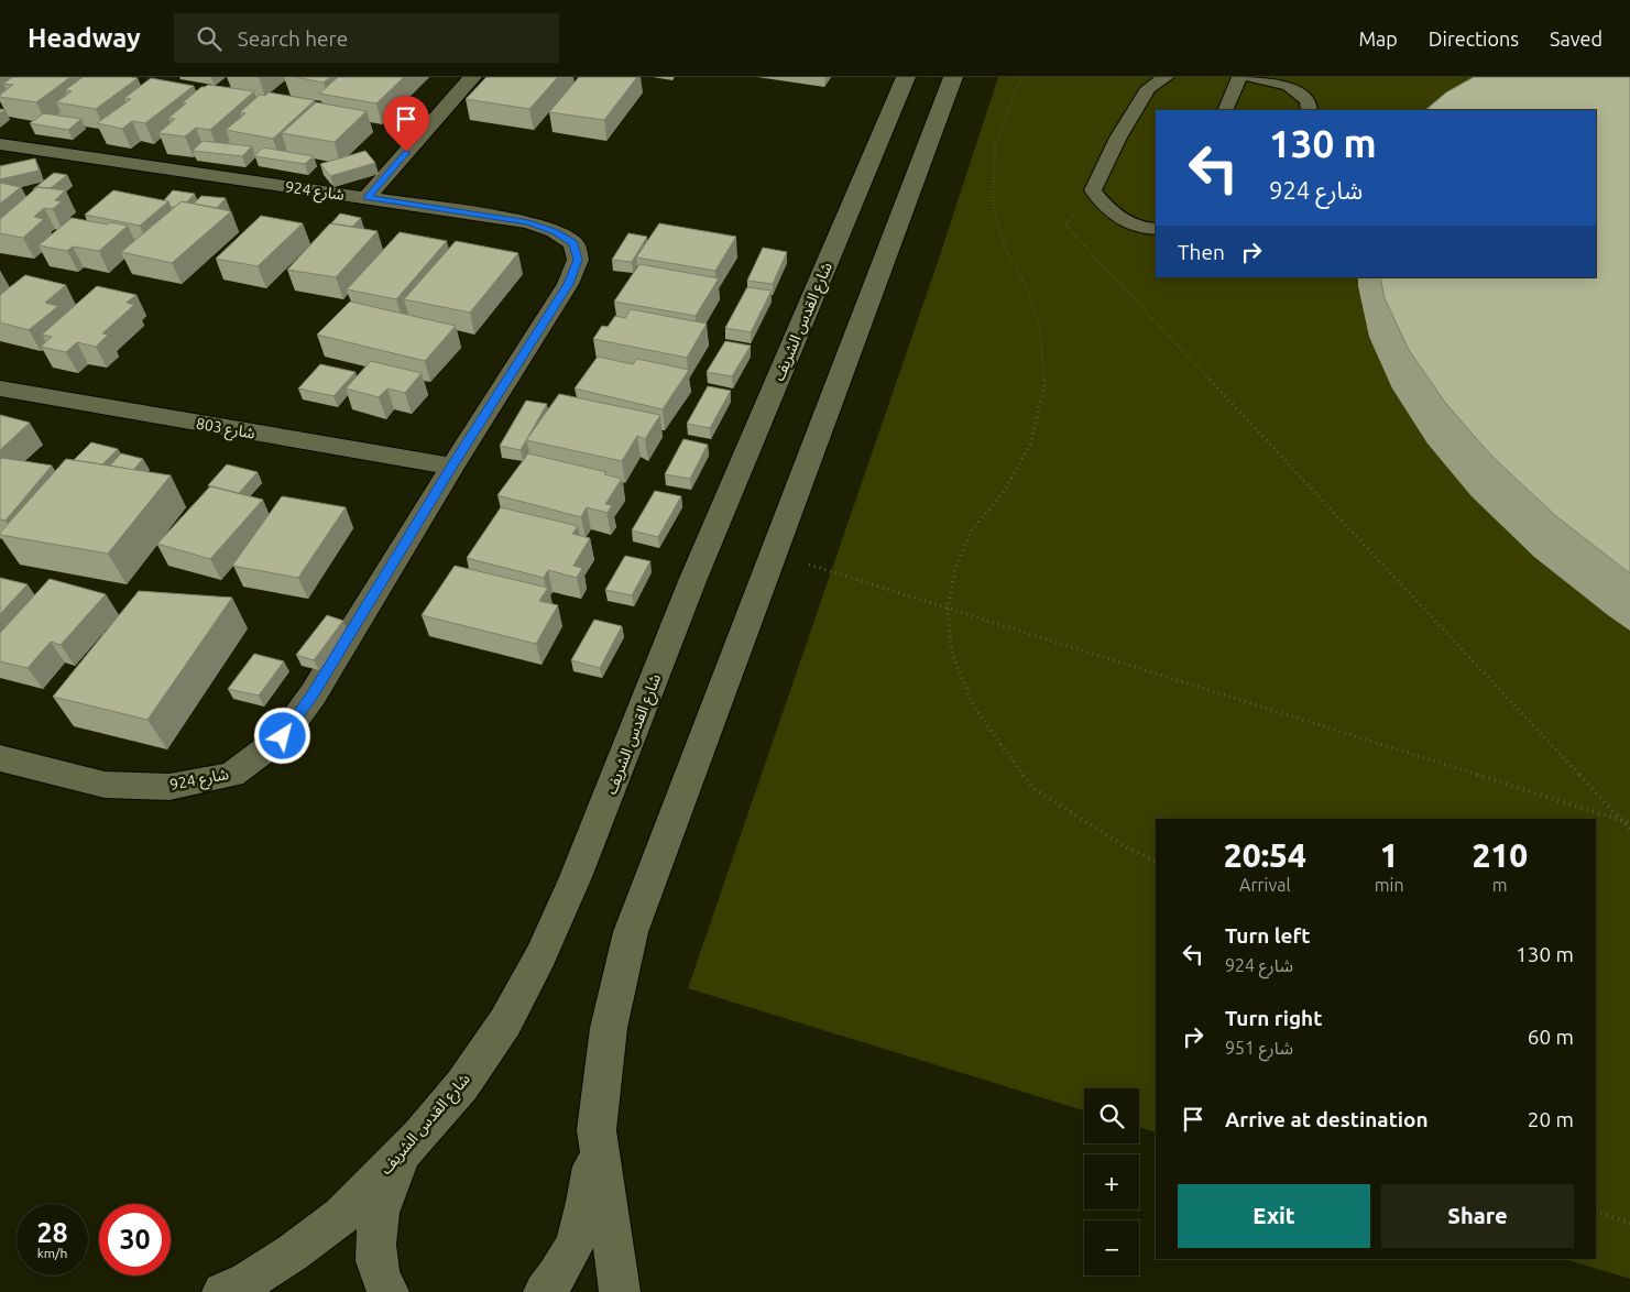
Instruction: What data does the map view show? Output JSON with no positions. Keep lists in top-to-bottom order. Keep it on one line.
{"streets":{"street":["شارع 924","شارع القدس الشريف","شارع 803"]},"crossings":[["شارع 924","شارع 803"]],"page":{"header":"Headway","search":"Search here","nav":["Map","Directions","Saved"],"turn":["130 m","شارع 924"],"then":"Then","eta":["20:54","Arrival","1","min","210","m"],"list":[{"name":"Turn left","note":"شارع 924","value":"130 m"},{"name":"Turn right","note":"شارع 951","value":"60 m"},{"name":"Arrive at destination","value":"20 m"}],"map_buttons":["+","−"],"buttons":["Exit","Share"],"speed":"28 km/h","limit":"30"}}
